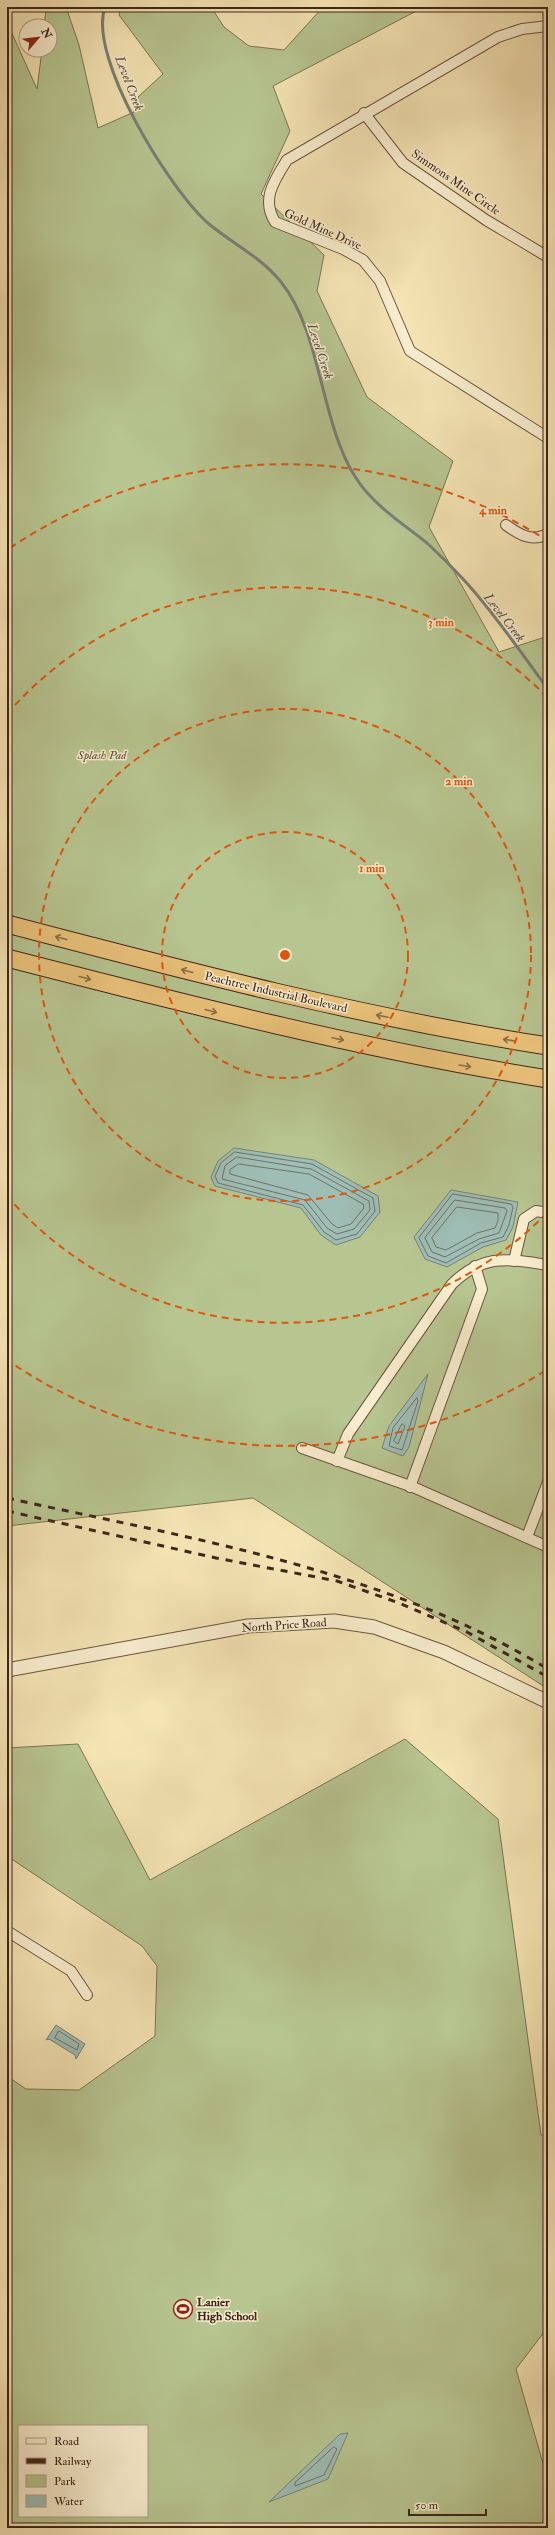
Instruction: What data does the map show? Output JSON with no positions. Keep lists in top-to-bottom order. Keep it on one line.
{"streets":{"highway":["Peachtree Industrial Boulevard"],"street":["Simmons Mine Circle","Gold Mine Drive","North Price Road"]},"crossings":[["Simmons Mine Circle","Gold Mine Drive"]],"water":["Level Creek"],"parks":["Splash Pad"],"places":{"sports":["Lanier High School"]},"legend":["Road","Railway","Park","Water"],"scale_bar":"50 m","north":"top right","rings":["4 min","3 min","2 min","1 min"]}
